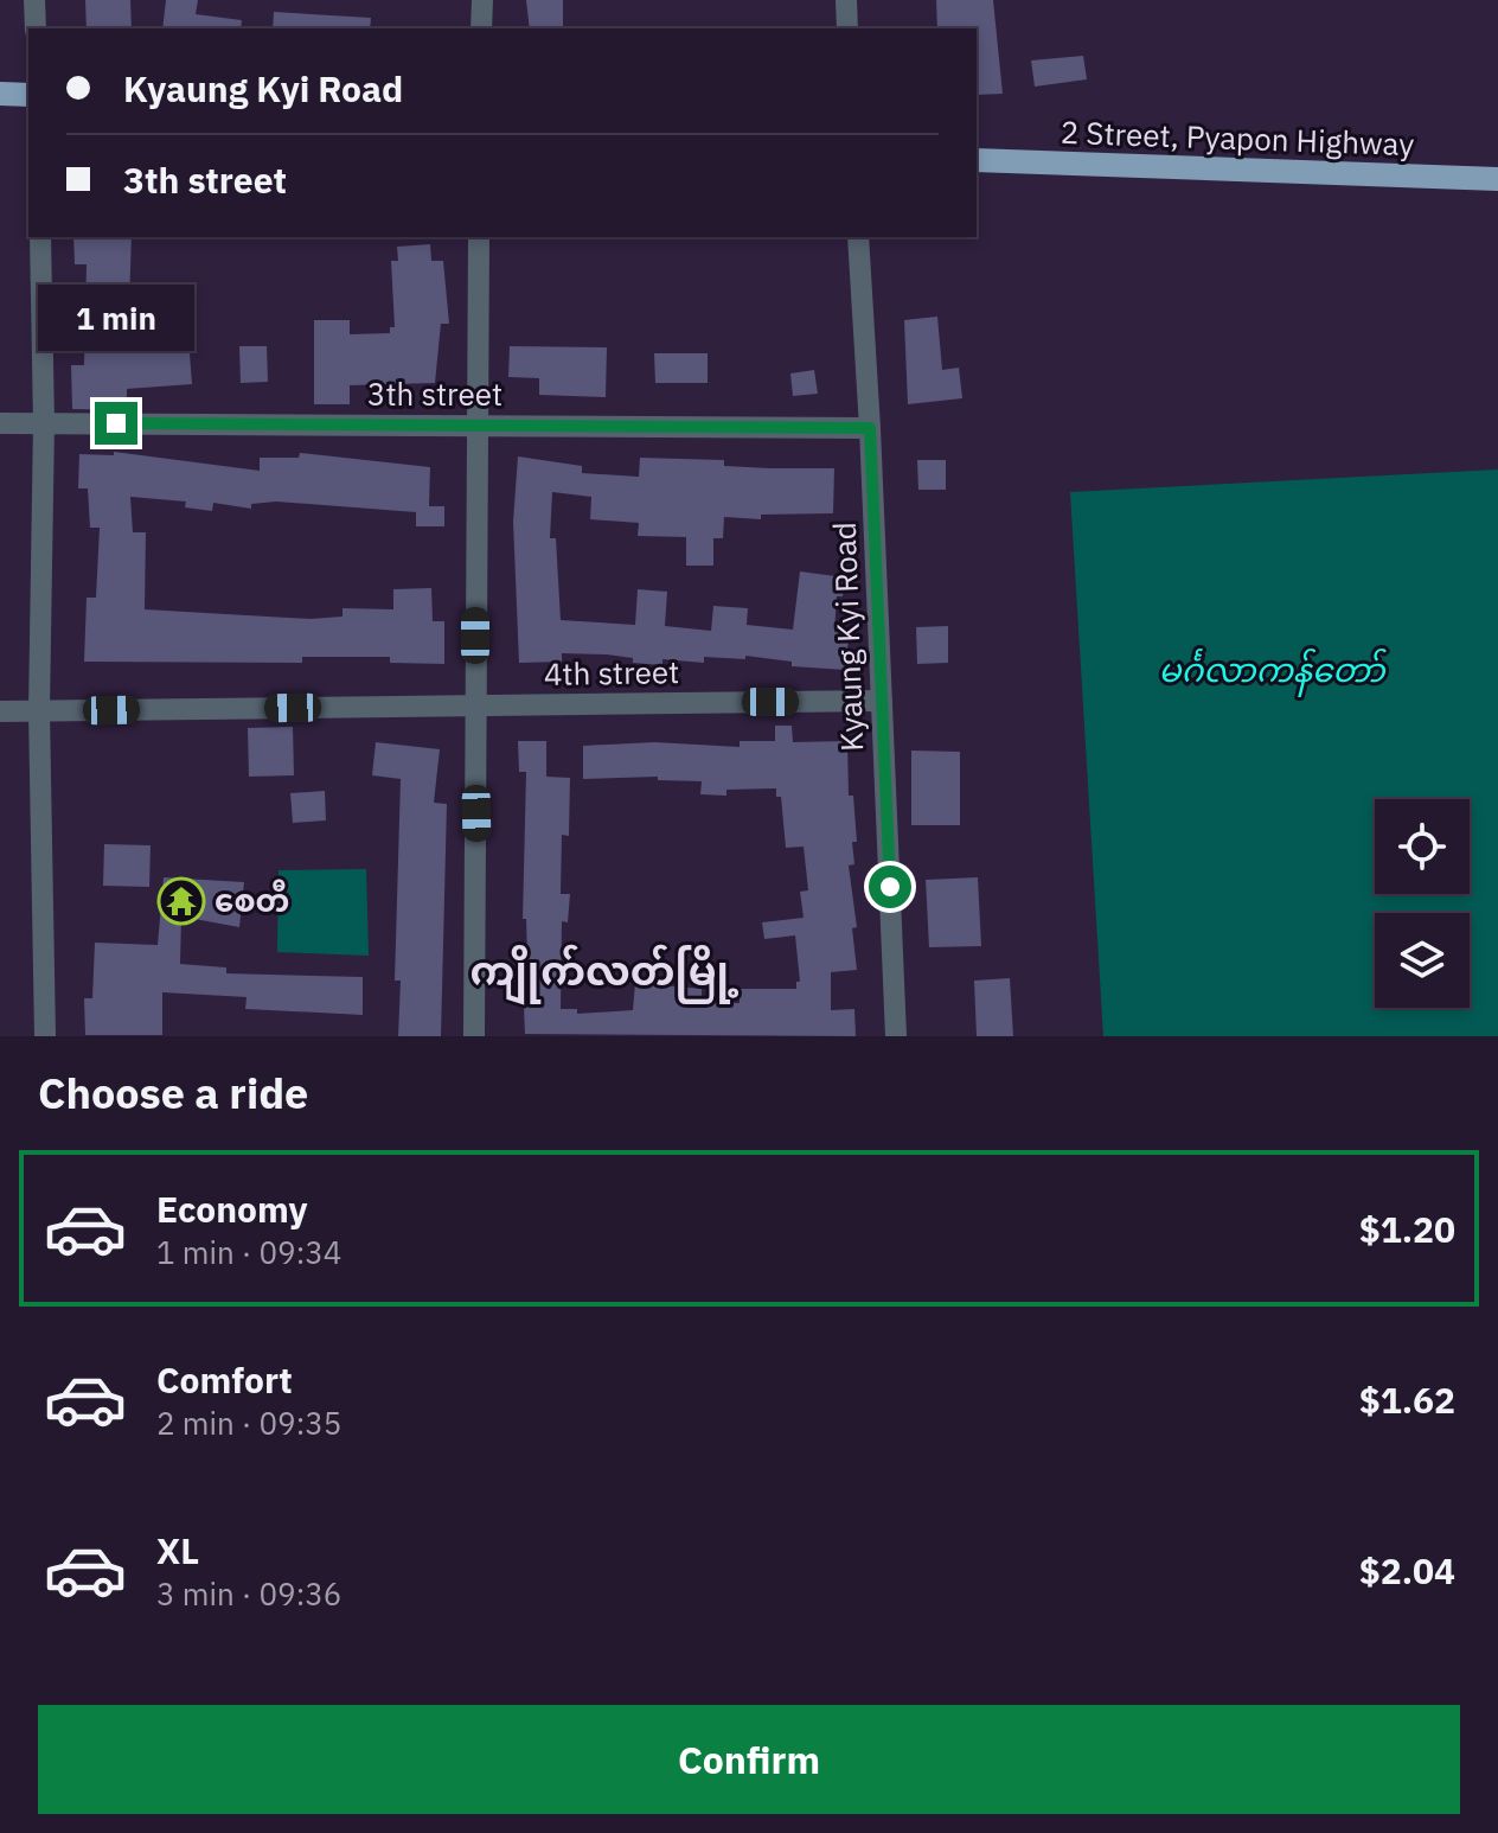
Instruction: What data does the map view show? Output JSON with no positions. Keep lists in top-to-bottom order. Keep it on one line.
{"streets":{"main road":["2 Street, Pyapon Highway"],"street":["3th street","Kyaung Kyi Road","4th street"]},"crossings":[["3th street","Kyaung Kyi Road"],["Kyaung Kyi Road","4th street"]],"districts":["ကျိုက်လတ်မြို့"],"water":["မင်္ဂလာကန်တော်"],"places":{"temple":["စေတီ"]},"page":{"banner":["Kyaung Kyi Road","3th street"],"bubble":"1 min","heading":"Choose a ride","list":[{"name":"Economy","note":"1 min · 09:34","value":"$1.20"},{"name":"Comfort","note":"2 min · 09:35","value":"$1.62"},{"name":"XL","note":"3 min · 09:36","value":"$2.04"}],"buttons":"Confirm"}}
